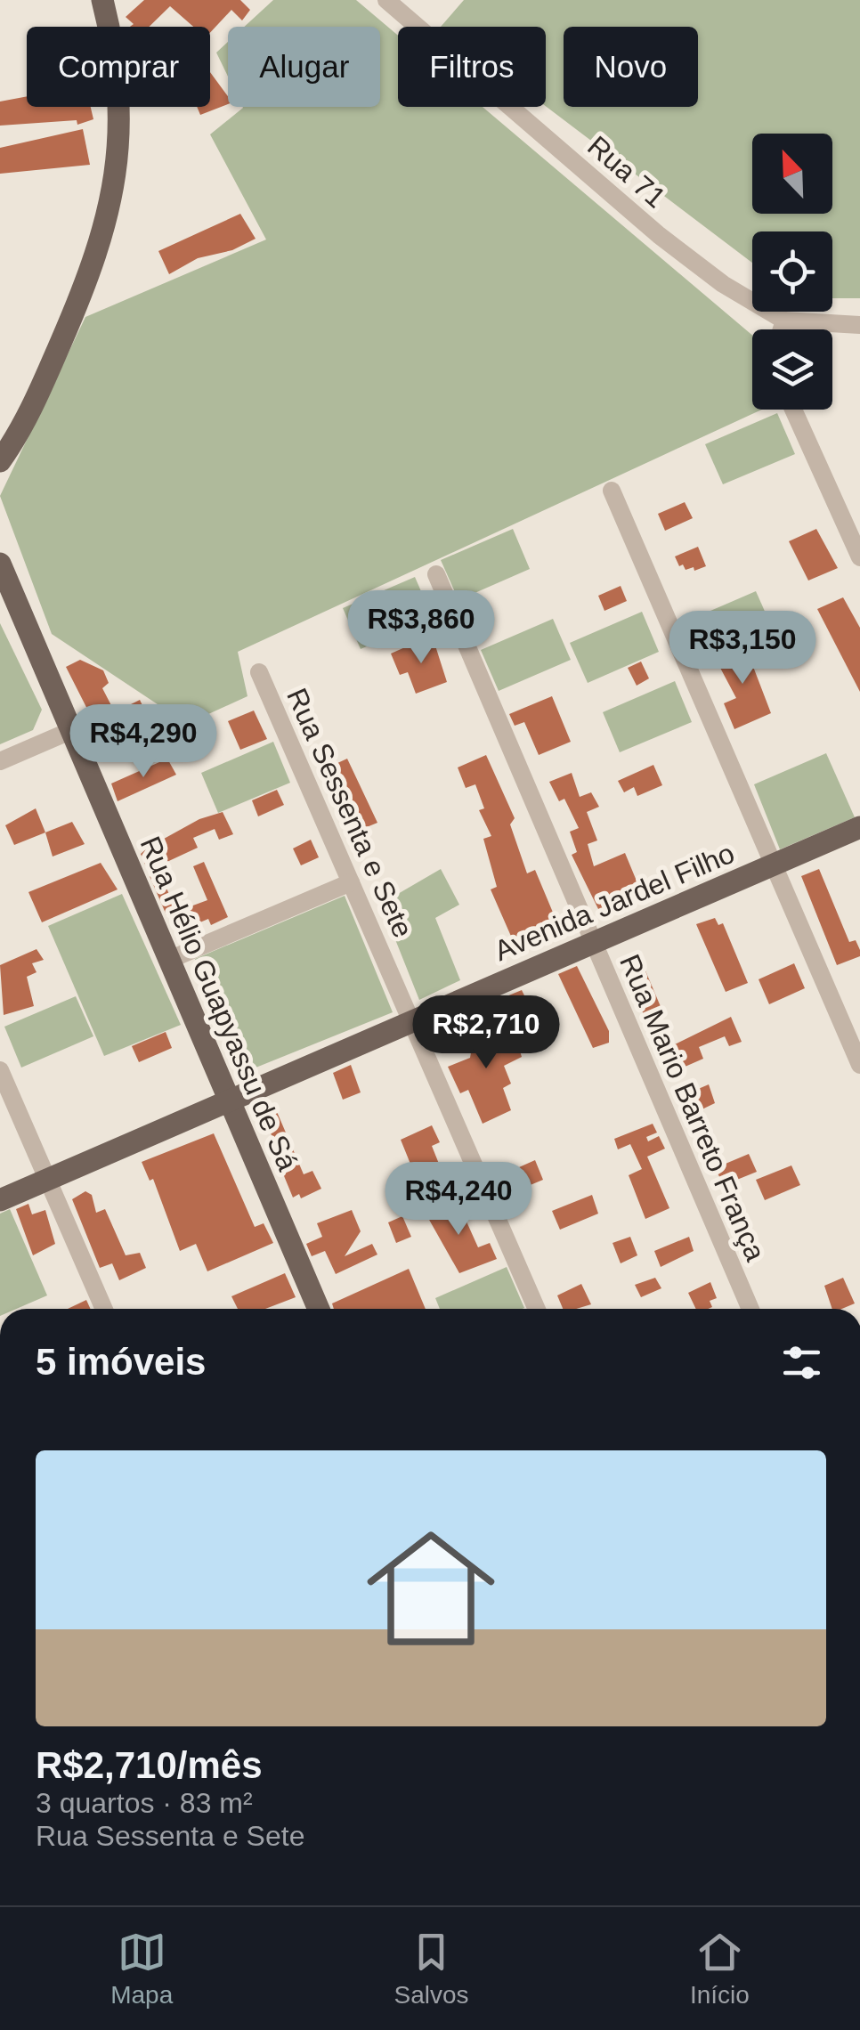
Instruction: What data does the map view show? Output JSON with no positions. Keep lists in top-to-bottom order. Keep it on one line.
{"streets":{"main road":["Avenida Jardel Filho","Rua Hélio Guapyassu de Sá"],"street":["Rua 71","Rua Sessenta e Sete","Rua Mario Barreto França"]},"crossings":[["Rua Sessenta e Sete","Avenida Jardel Filho"],["Avenida Jardel Filho","Rua Hélio Guapyassu de Sá"],["Avenida Jardel Filho","Rua Mario Barreto França"]],"north":"top left","page":{"chip":["Comprar","Alugar","Filtros","Novo"],"price":["R$3,860","R$3,150","R$4,290","R$2,710","R$4,240"],"heading":"5 imóveis","list":[{"name":"R$2,710/mês","note":"3 quartos · 83 m² · Rua Sessenta e Sete"}],"tabs":["Mapa","Salvos","Início"]}}
